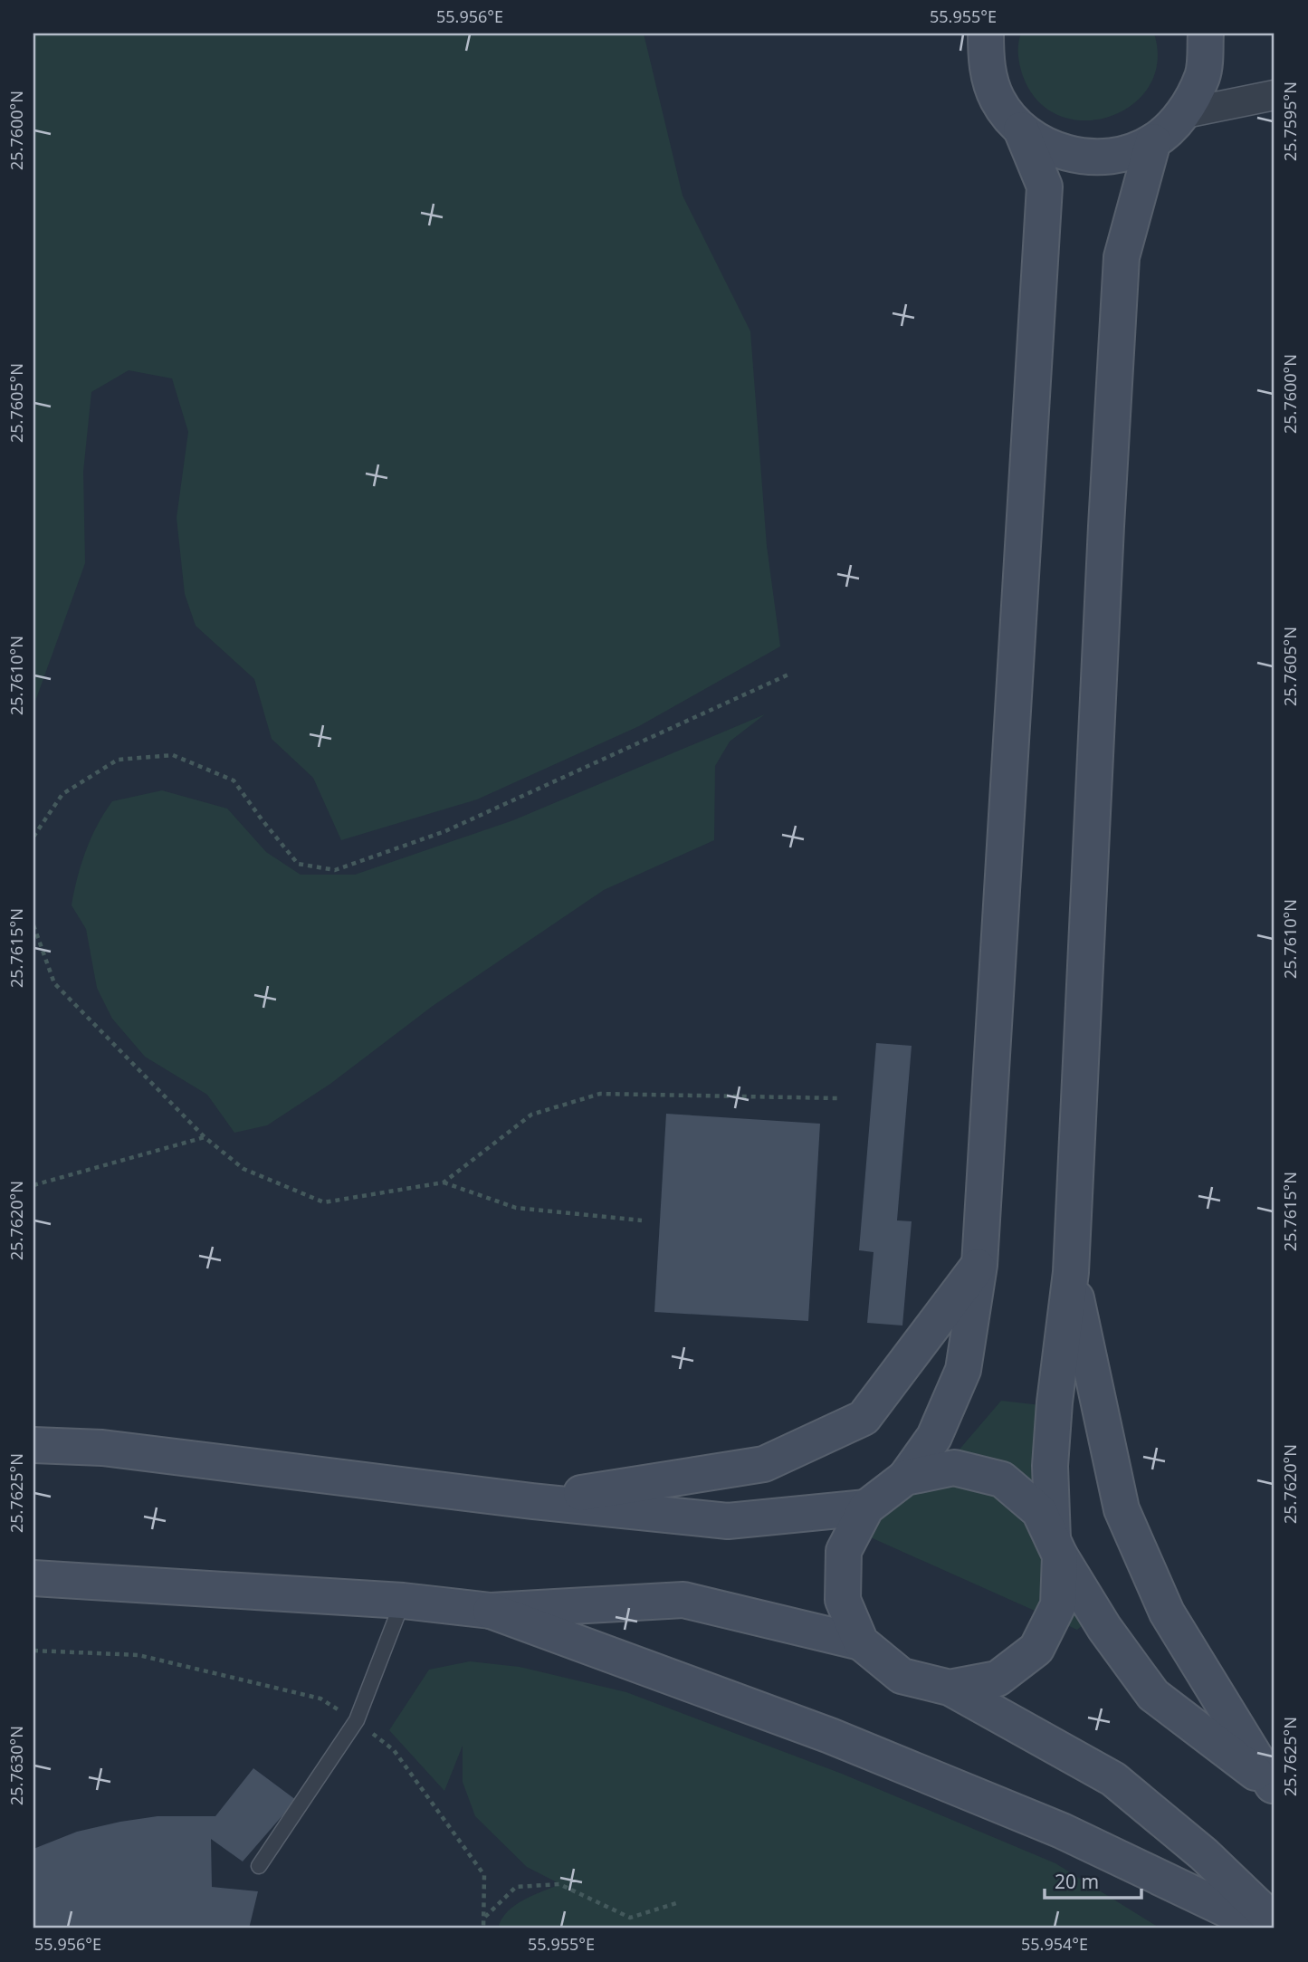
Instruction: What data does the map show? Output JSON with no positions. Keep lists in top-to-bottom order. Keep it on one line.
{"scale_bar":"20 m","coordinates":["55.956°E","55.955°E","25.7595°N","25.7600°N","25.7605°N","25.7610°N","25.7615°N","25.7620°N","25.7625°N","25.7630°N","55.954°E"]}
